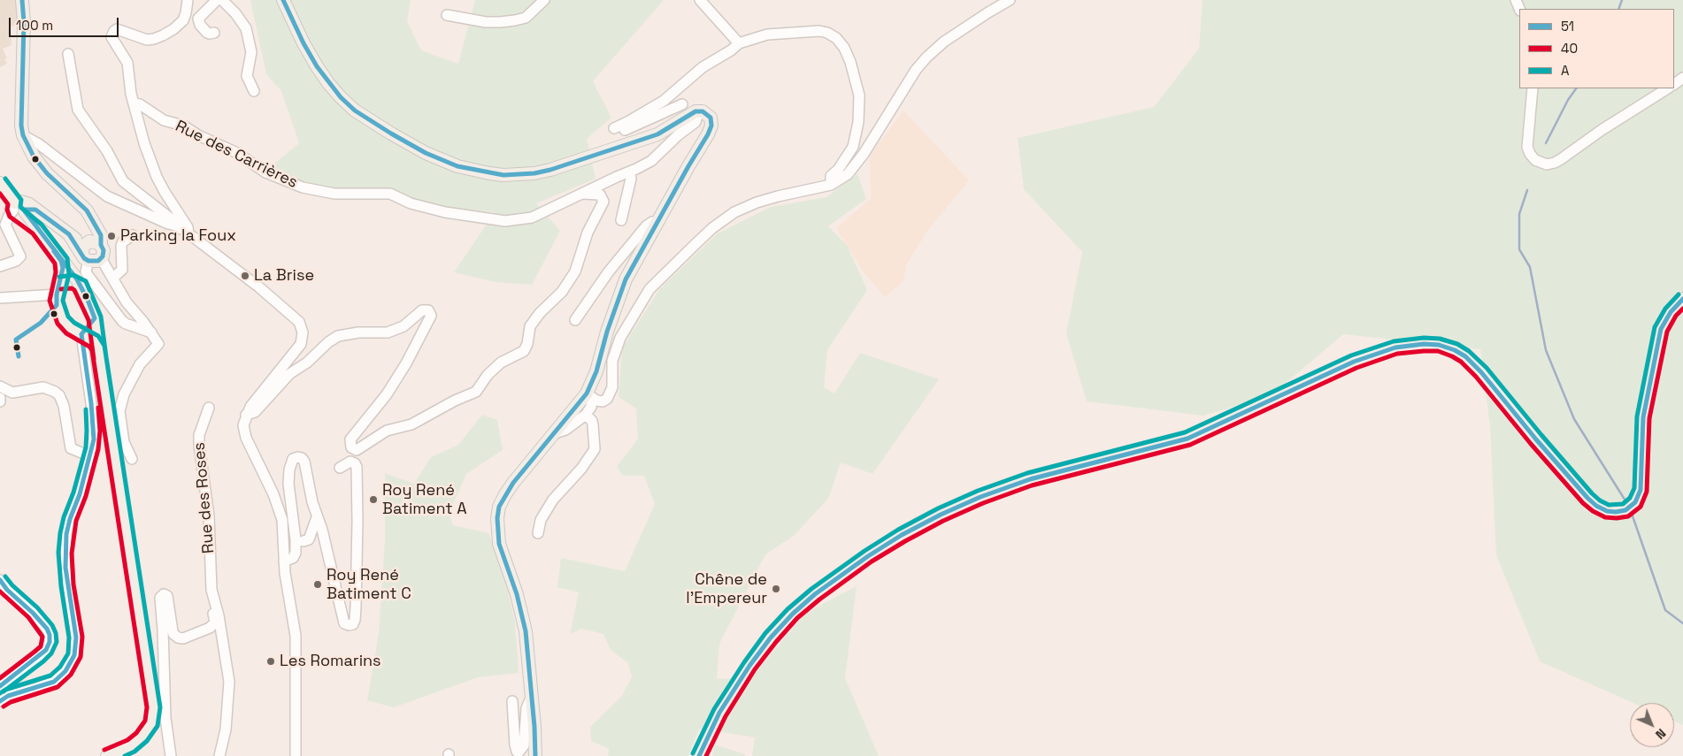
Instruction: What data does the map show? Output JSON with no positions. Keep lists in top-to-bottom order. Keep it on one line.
{"streets":{"street":["Rue des Carrières","Rue des Roses"]},"places":["Parking la Foux","La Brise","Roy René Batiment A","Roy René Batiment C","Chêne de l'Empereur","Les Romarins"],"lines":["transit line 51","transit line A","transit line 40"],"legend":["51","40","A"],"scale_bar":"100 m","north":"bottom right"}
